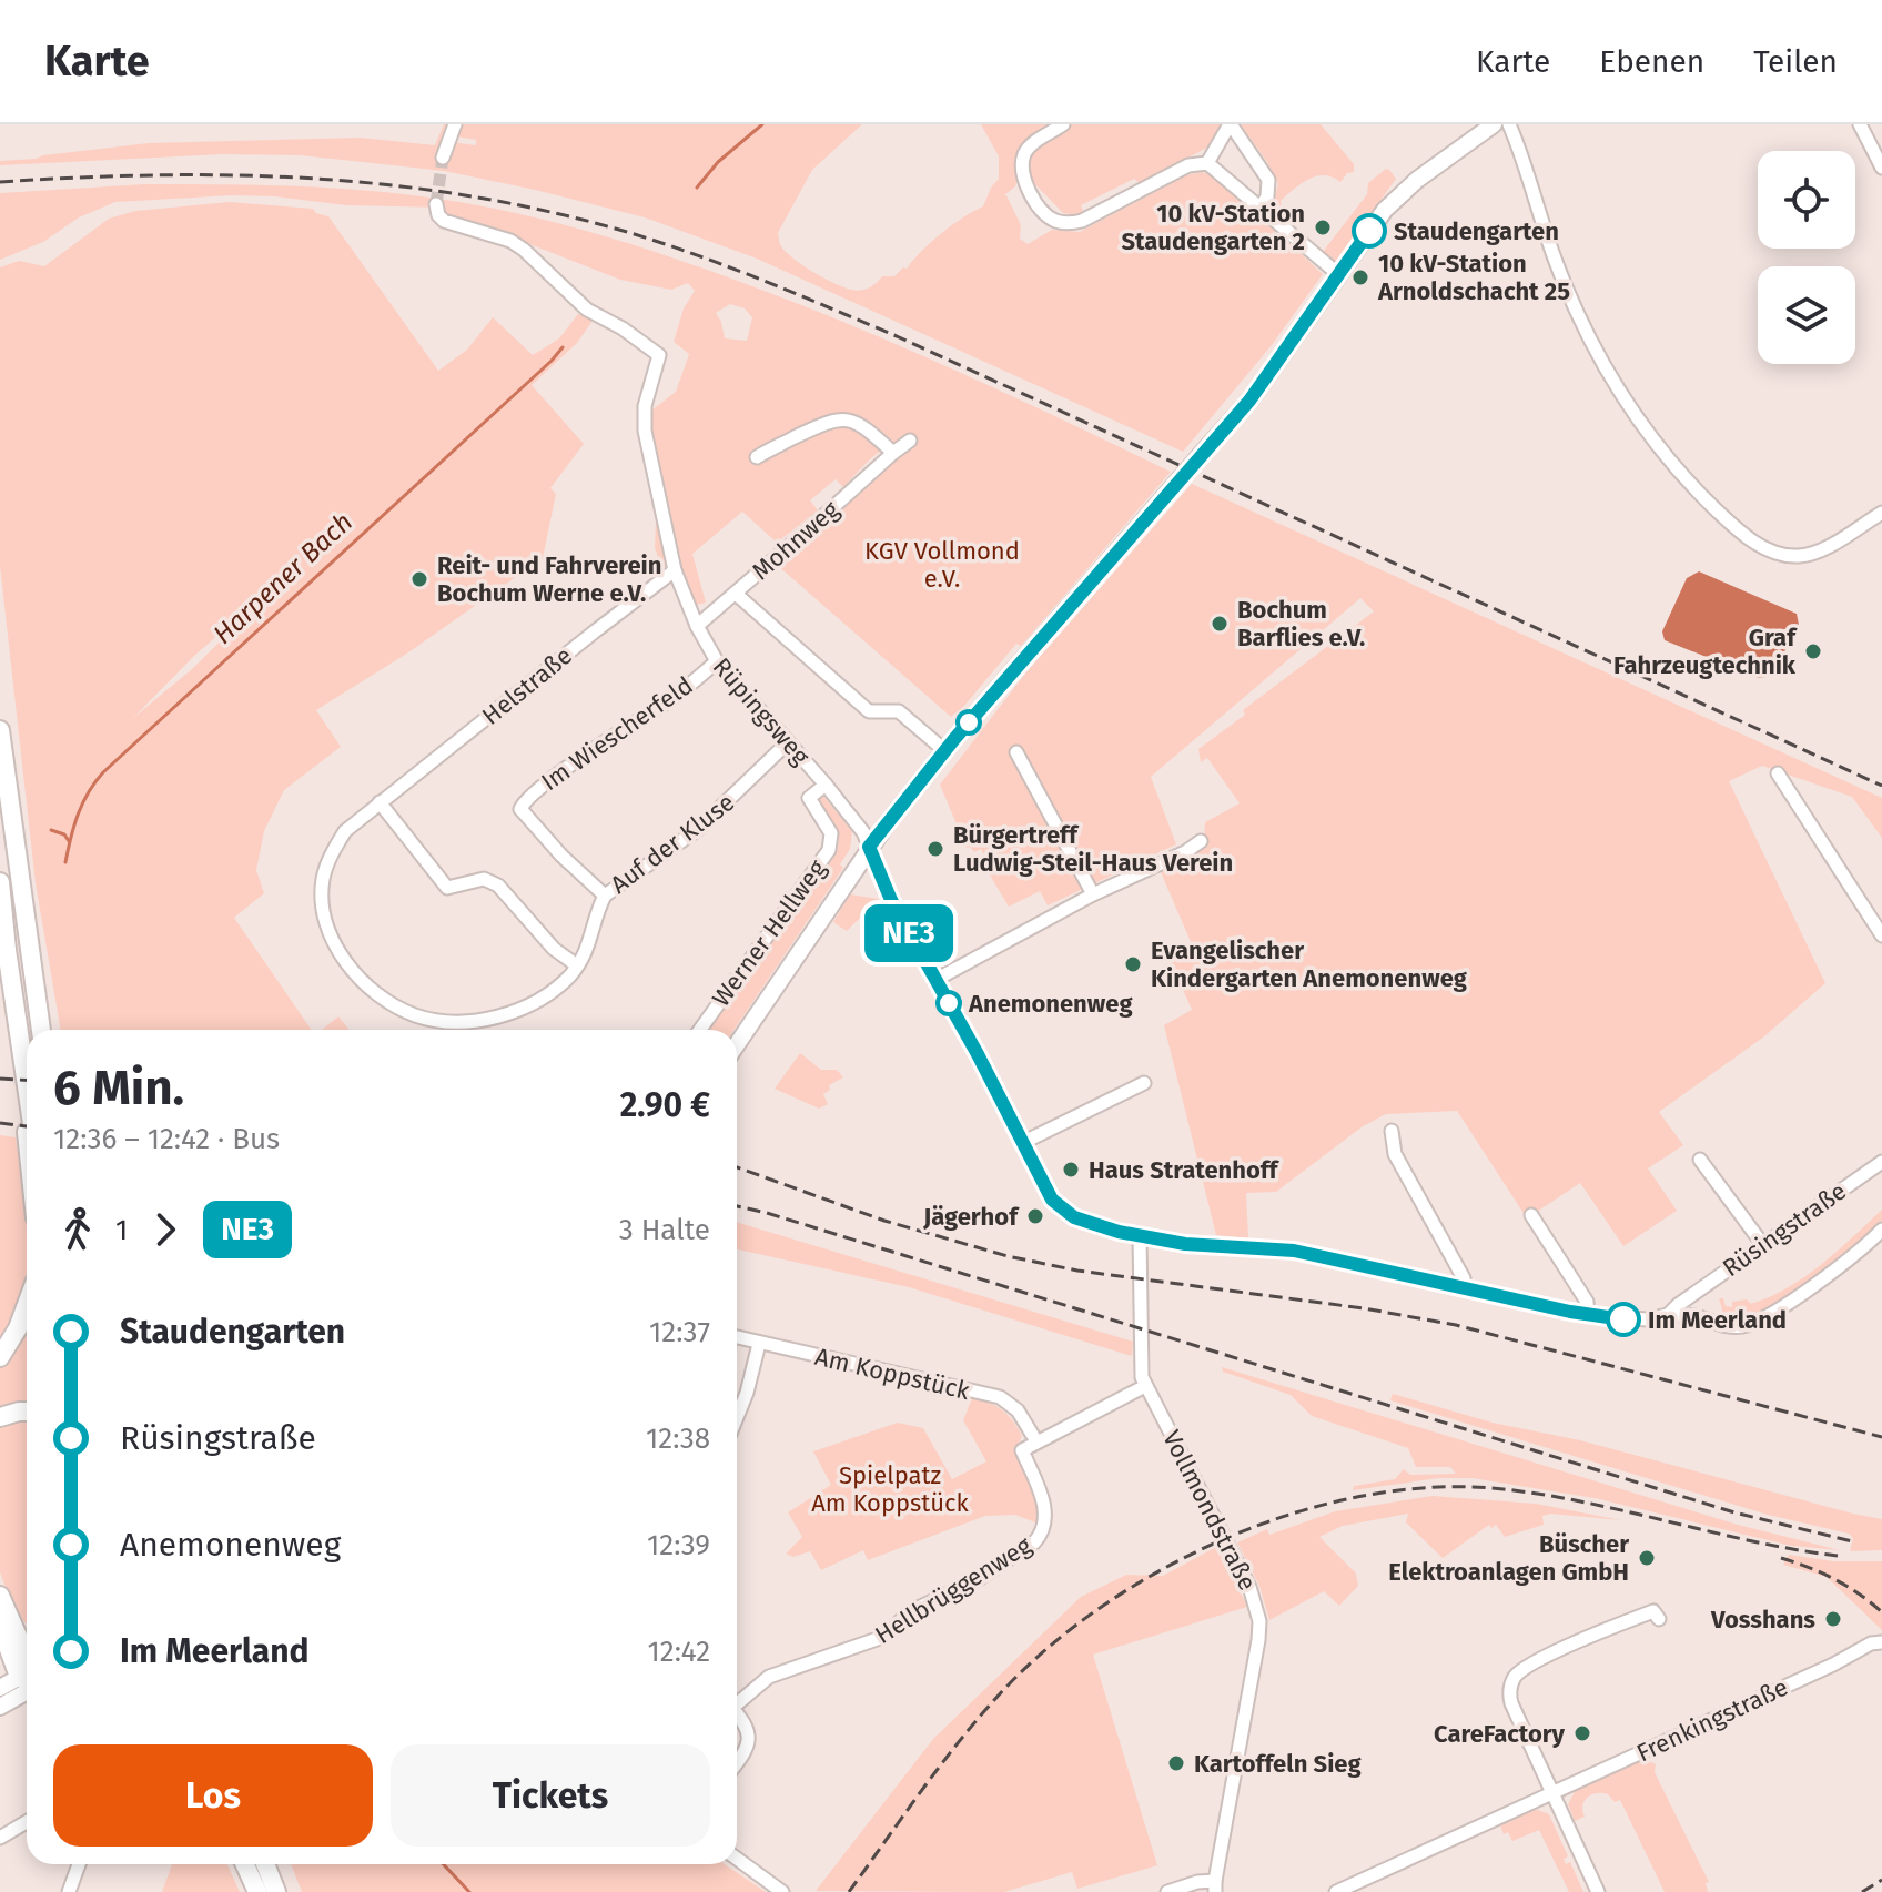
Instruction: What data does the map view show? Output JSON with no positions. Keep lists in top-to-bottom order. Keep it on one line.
{"streets":{"main road":["Werner Hellweg"],"street":["Mohnweg","Helstraße","Rüpingsweg","Im Wiescherfeld","Auf der Kluse","Rüsingstraße","Am Koppstück","Vollmondstraße","Hellbrüggenweg","Frenkingstraße"]},"crossings":[["Mohnweg","Rüpingsweg"],["Helstraße","Rüpingsweg"],["Helstraße","Auf der Kluse"],["Rüpingsweg","Im Wiescherfeld"],["Rüpingsweg","Auf der Kluse"],["Rüpingsweg","Werner Hellweg"],["Im Wiescherfeld","Auf der Kluse"],["Am Koppstück","Hellbrüggenweg"]],"water":["Harpener Bach"],"parks":["KGV Vollmond e.V.","Spielpatz Am Koppstück"],"places":["10 kV-Station Staudengarten 2","Staudengarten","10 kV-Station Arnoldschacht 25","Reit- und Fahrverein Bochum Werne e.V.","Bochum Barflies e.V.","Graf Fahrzeugtechnik","Bürgertreff Ludwig-Steil-Haus Verein","Evangelischer Kindergarten Anemonenweg","Anemonenweg","Haus Stratenhoff","Jägerhof","Im Meerland","Büscher Elektroanlagen GmbH","Vosshans","CareFactory","Kartoffeln Sieg"],"lines":["bus line NE3"],"page":{"header":"Karte","nav":["Karte","Ebenen","Teilen"],"on_map":"NE3","heading":["6 Min.","12:36 – 12:42 · Bus","2.90 €"],"legs":["1","NE3","3 Halte"],"list":[{"name":"Staudengarten","value":"12:37"},{"name":"Rüsingstraße","value":"12:38"},{"name":"Anemonenweg","value":"12:39"},{"name":"Im Meerland","value":"12:42"}],"buttons":["Los","Tickets"]}}
